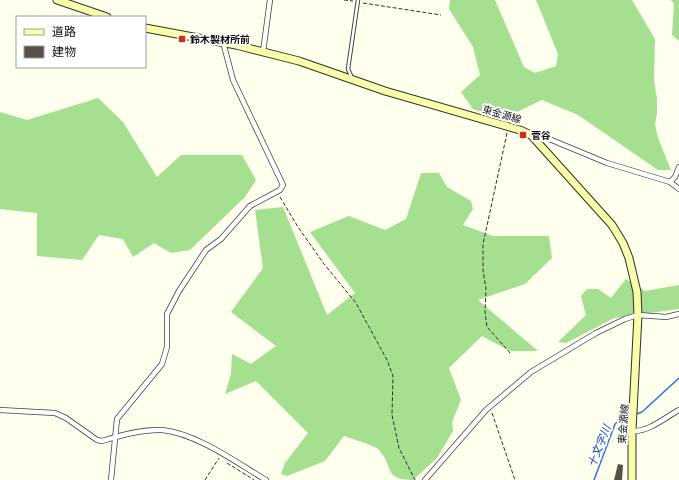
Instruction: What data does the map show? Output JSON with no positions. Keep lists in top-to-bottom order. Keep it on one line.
{"streets":{"main road":["東金源線"]},"water":["十文字川"],"places":{"transit":["鈴木製材所前","菅谷"]},"legend":["道路","建物"]}
